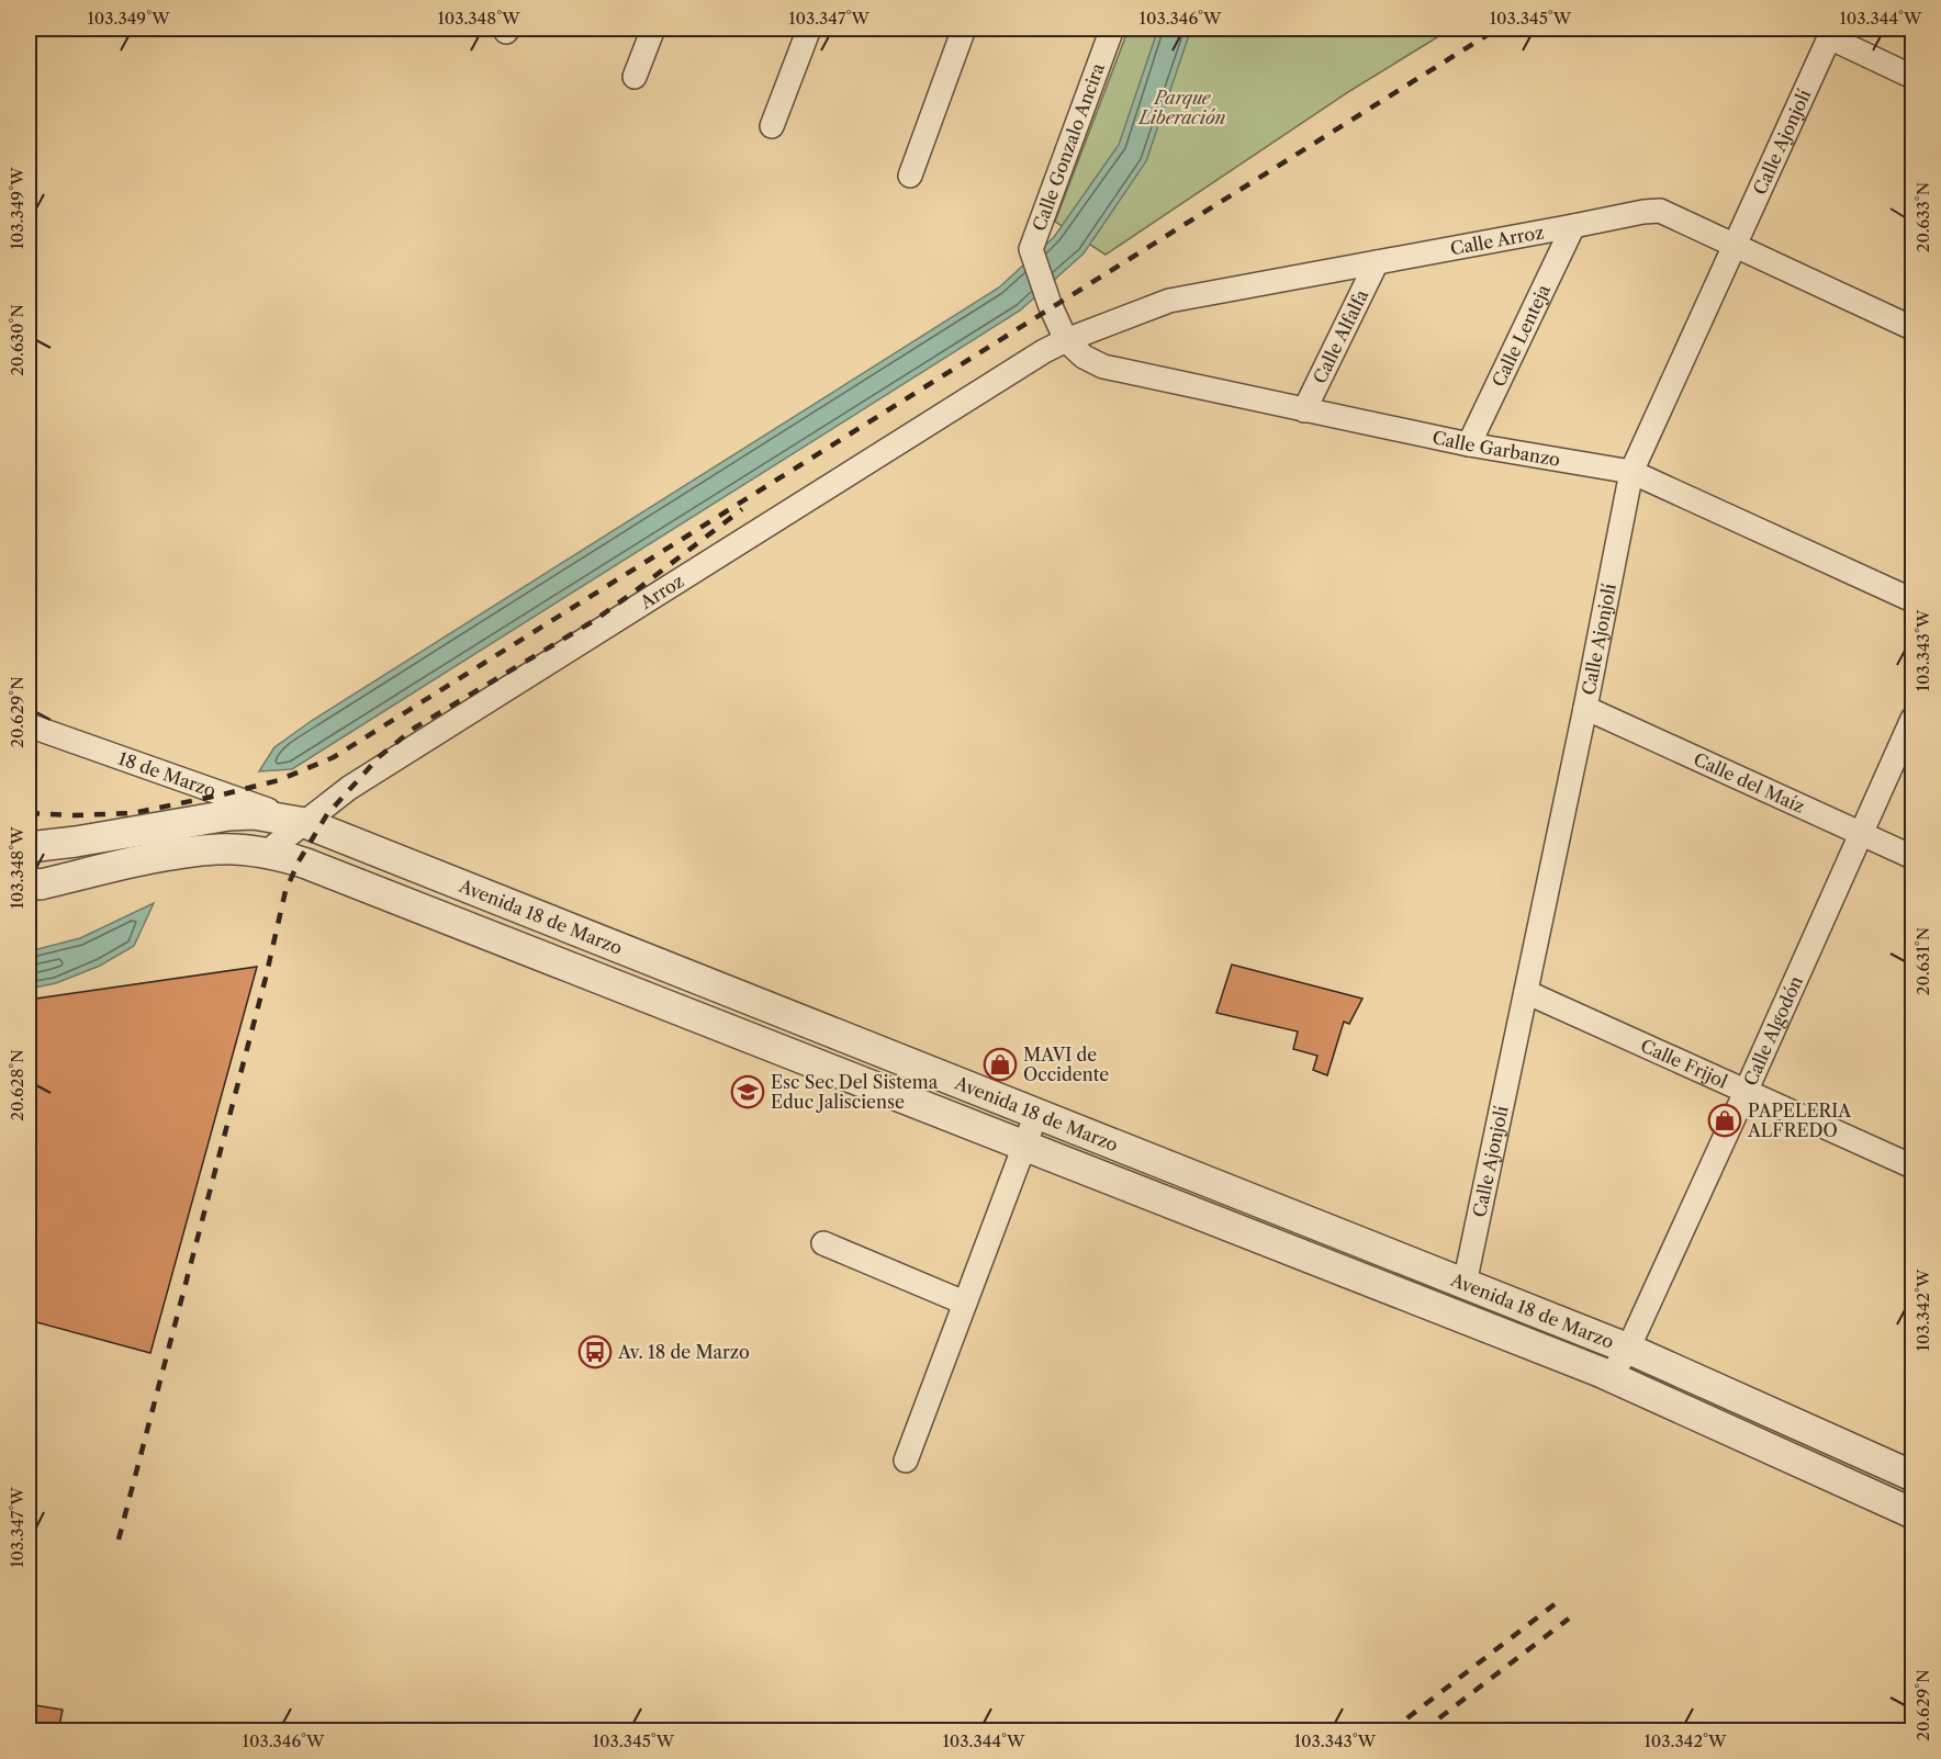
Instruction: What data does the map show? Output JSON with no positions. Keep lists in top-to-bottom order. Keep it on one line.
{"streets":{"street":["Calle Ajonjolí","Calle Gonzalo Ancira","Calle Arroz","Calle Lenteja","Calle Alfalfa","Calle Garbanzo","Arroz","18 de Marzo","Calle del Maíz","Avenida 18 de Marzo","Calle Algodón","Calle Frijol"]},"crossings":[["Calle Ajonjolí","Calle Arroz"],["Calle Ajonjolí","Calle Garbanzo"],["Calle Ajonjolí","Calle del Maíz"],["Calle Ajonjolí","Avenida 18 de Marzo"],["Calle Ajonjolí","Calle Frijol"],["Calle Gonzalo Ancira","Calle Arroz"],["Calle Gonzalo Ancira","Calle Garbanzo"],["Calle Gonzalo Ancira","Arroz"],["Calle Arroz","Calle Lenteja"],["Calle Arroz","Calle Alfalfa"],["Calle Arroz","Calle Garbanzo"],["Calle Arroz","Arroz"],["Calle Lenteja","Calle Garbanzo"],["Calle Alfalfa","Calle Garbanzo"],["Calle Garbanzo","Arroz"],["Arroz","18 de Marzo"],["Arroz","Avenida 18 de Marzo"],["18 de Marzo","Avenida 18 de Marzo"],["Calle del Maíz","Calle Algodón"],["Avenida 18 de Marzo","Calle Algodón"],["Calle Algodón","Calle Frijol"]],"parks":["Parque Liberación"],"places":{"shop":["MAVI de Occidente","PAPELERIA ALFREDO"],"school or university":["Esc Sec Del Sistema Educ Jalisciense"],"bus stop":["Av. 18 de Marzo"]},"coordinates":["103.349°W","103.348°W","103.347°W","103.346°W","103.345°W","103.344°W","20.633°N","20.630°N","103.343°W","20.629°N","20.631°N","20.628°N","103.342°W"]}
